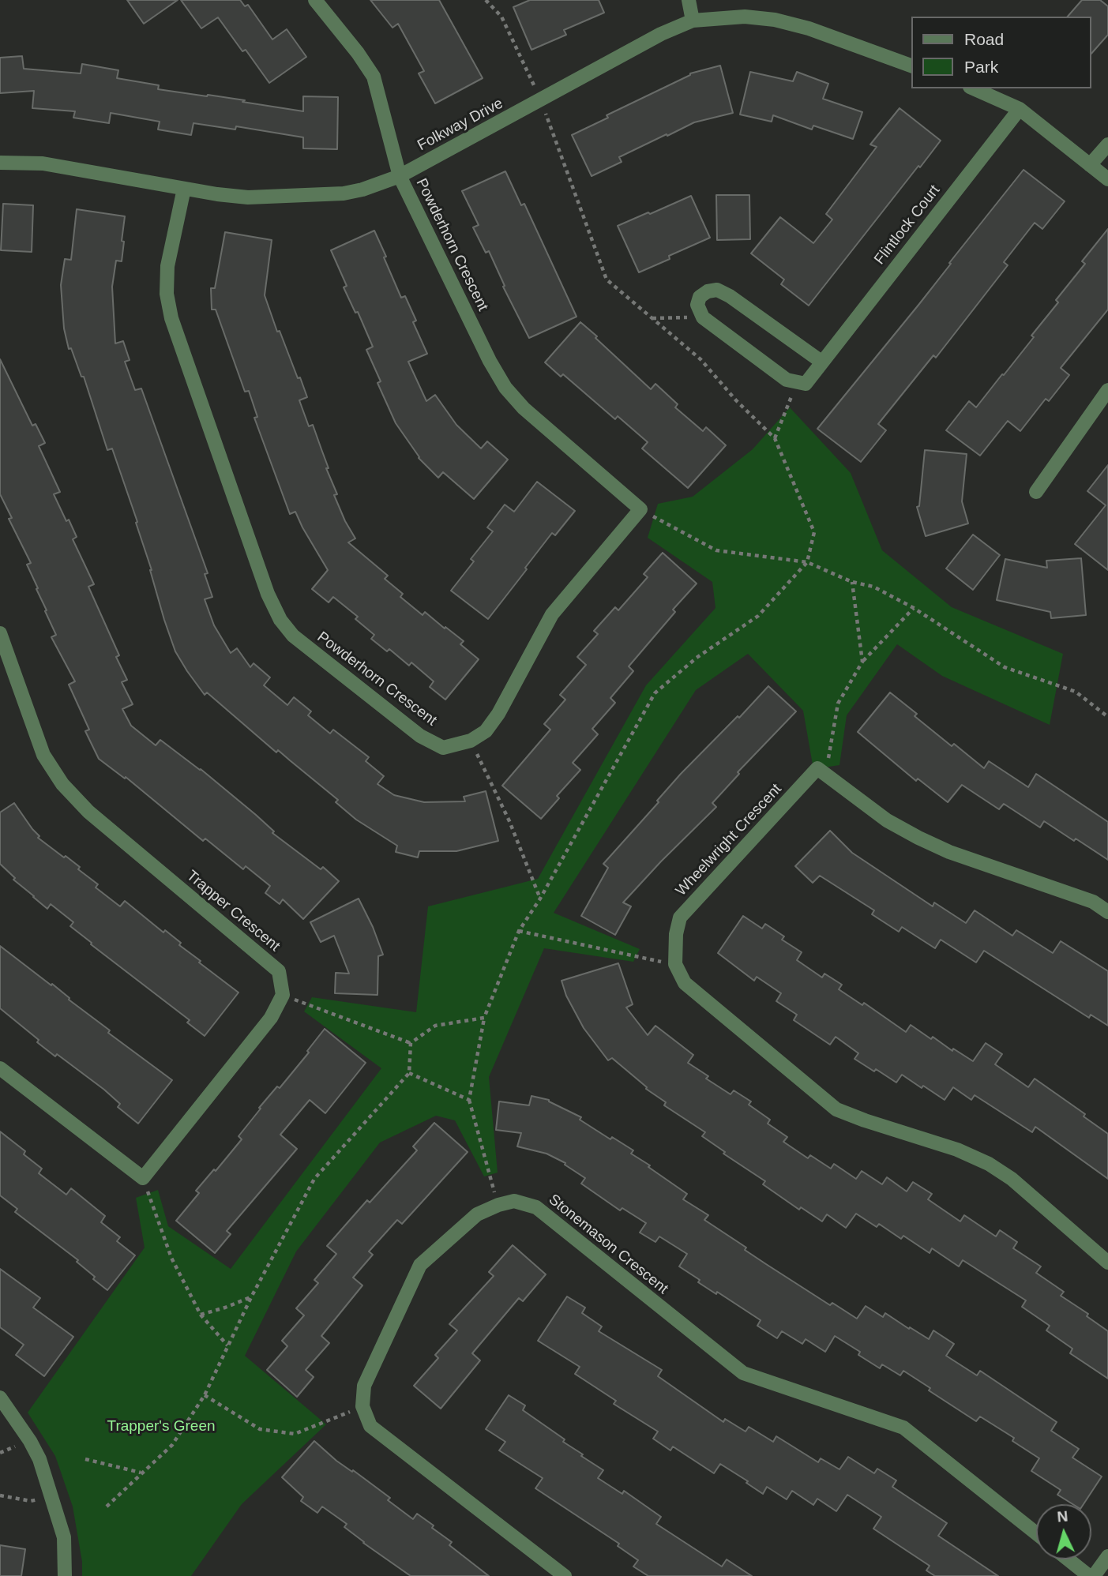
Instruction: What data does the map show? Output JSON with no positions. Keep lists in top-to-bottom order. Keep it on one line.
{"streets":{"street":["Folkway Drive","Flintlock Court","Powderhorn Crescent","Wheelwright Crescent","Trapper Crescent","Stonemason Crescent"]},"crossings":[["Folkway Drive","Powderhorn Crescent"]],"parks":["Trapper's Green"],"legend":["Road","Park"],"north":"top"}
